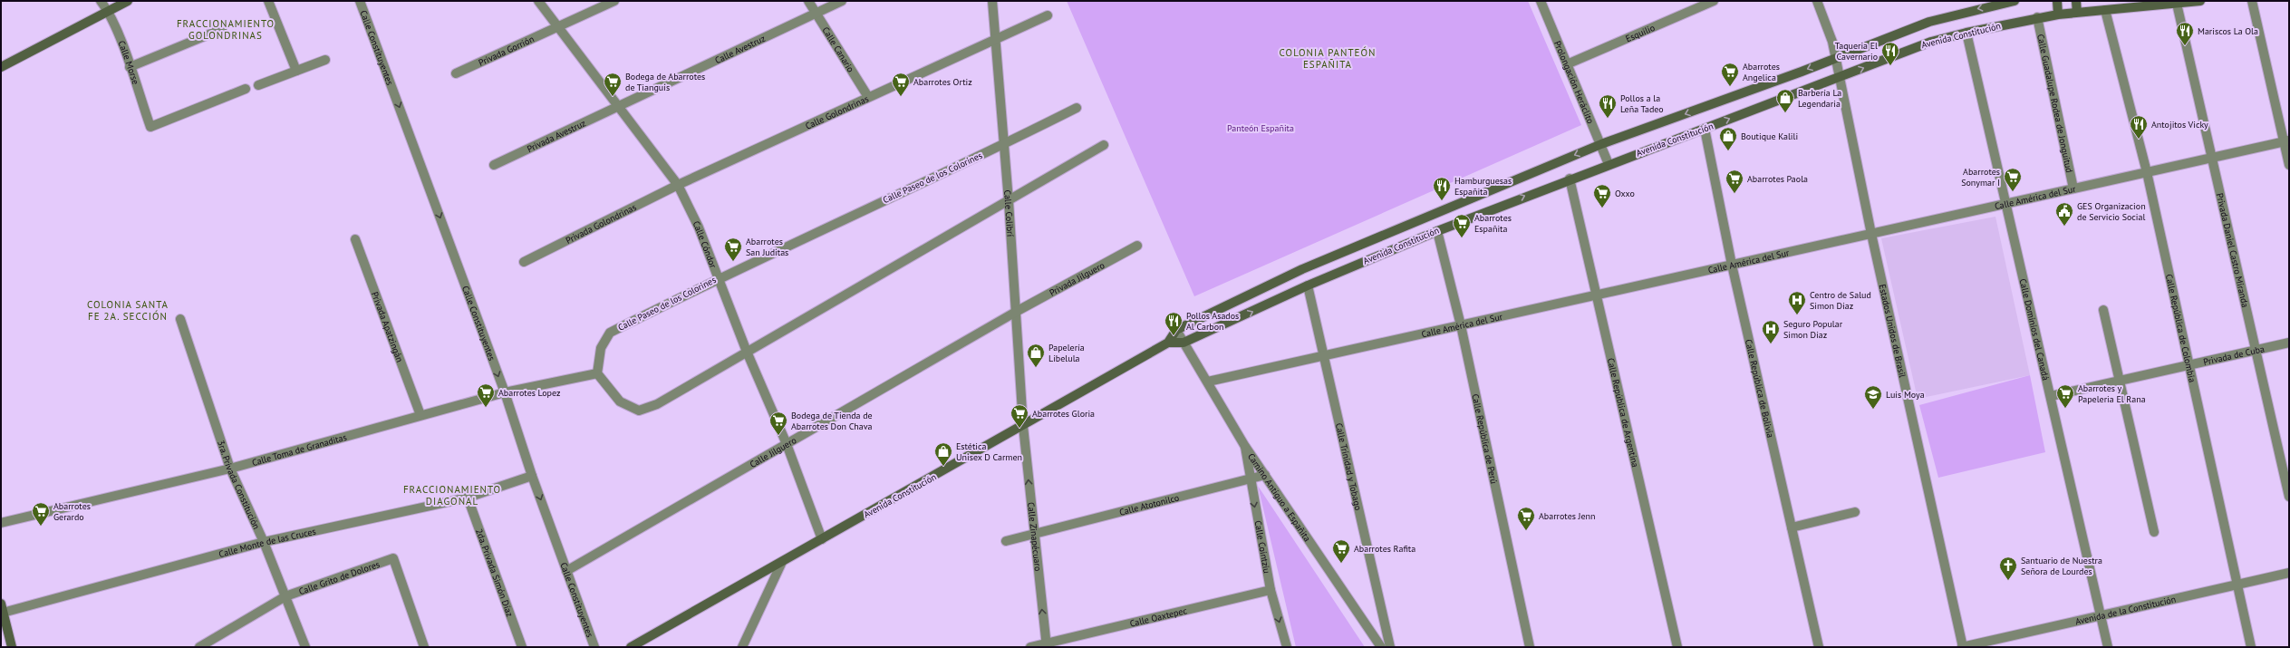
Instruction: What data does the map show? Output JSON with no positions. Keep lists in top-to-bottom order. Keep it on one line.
{"streets":{"main road":["Avenida Constitución"],"street":["Esquilio","Calle Constituyentes","Calle Avestruz","Calle Canario","Privada Gorrión","Calle Morse","Prolongación Heráclito","Calle Guadalupe Rodea de Jonguitud","Calle Golondrinas","Privada Avestruz","Calle Paseo de los Colorines","Calle América del Sur","Calle Colibrí","Privada Golondrinas","Calle Cóndor","Privada Daniel Castro Miranda","Privada Jilguero","Privada Apatzingán","Calle República de Colombia","Calle Dominios del Canadá","Estados Unidos de Brasil","Privada de Cuba","Calle República de Bolivia","Calle República de Argentina","Calle República de Perú","Calle Toma de Granaditas","Calle Jilguero","Calle Trinidad y Tobago","3ra. Privada Constitución","Camino Antiguo a Españita","Calle Atotonilco","Calle Zinapécuaro","Calle Monte de las Cruces","Calle Cointziu","2da. Privada Simón Díaz","Calle Grito de Dolores","Avenida de la Constitución","Calle Oaxtepec"]},"crossings":[["Esquilio","Prolongación Heráclito"],["Avenida Constitución","Prolongación Heráclito"],["Avenida Constitución","Calle Guadalupe Rodea de Jonguitud"],["Avenida Constitución","Calle Colibrí"],["Avenida Constitución","Calle Cóndor"],["Avenida Constitución","Privada Daniel Castro Miranda"],["Avenida Constitución","Calle República de Colombia"],["Avenida Constitución","Calle Dominios del Canadá"],["Avenida Constitución","Estados Unidos de Brasil"],["Avenida Constitución","Calle República de Bolivia"],["Avenida Constitución","Calle República de Argentina"],["Avenida Constitución","Calle República de Perú"],["Avenida Constitución","Calle Trinidad y Tobago"],["Avenida Constitución","Camino Antiguo a Españita"],["Avenida Constitución","Calle Zinapécuaro"],["Calle Constituyentes","Calle Toma de Granaditas"],["Calle Constituyentes","Calle Jilguero"],["Calle Constituyentes","Calle Monte de las Cruces"],["Calle Avestruz","Calle Canario"],["Calle Avestruz","Privada Avestruz"],["Calle Avestruz","Calle Cóndor"],["Calle Canario","Calle Golondrinas"],["Privada Gorrión","Calle Cóndor"],["Calle Guadalupe Rodea de Jonguitud","Calle América del Sur"],["Calle Golondrinas","Calle Colibrí"],["Calle Golondrinas","Privada Golondrinas"],["Calle Golondrinas","Calle Cóndor"],["Privada Avestruz","Calle Cóndor"],["Calle Paseo de los Colorines","Calle Colibrí"],["Calle Paseo de los Colorines","Calle Cóndor"],["Calle Paseo de los Colorines","Calle Toma de Granaditas"],["Calle América del Sur","Privada Daniel Castro Miranda"],["Calle América del Sur","Calle República de Colombia"],["Calle América del Sur","Calle Dominios del Canadá"],["Calle América del Sur","Estados Unidos de Brasil"],["Calle América del Sur","Calle República de Bolivia"],["Calle América del Sur","Calle República de Argentina"],["Calle América del Sur","Calle República de Perú"],["Calle América del Sur","Calle Trinidad y Tobago"],["Calle América del Sur","Camino Antiguo a Españita"],["Calle Colibrí","Privada Jilguero"],["Calle Colibrí","Calle Jilguero"],["Calle Colibrí","Calle Zinapécuaro"],["Privada Golondrinas","Calle Cóndor"],["Calle Cóndor","Calle Jilguero"],["Privada Daniel Castro Miranda","Privada de Cuba"],["Privada Jilguero","Calle Jilguero"],["Privada Apatzingán","Calle Toma de Granaditas"],["Calle República de Colombia","Privada de Cuba"],["Calle República de Colombia","Avenida de la Constitución"],["Calle Dominios del Canadá","Privada de Cuba"],["Calle Dominios del Canadá","Avenida de la Constitución"],["Estados Unidos de Brasil","Avenida de la Constitución"],["Calle Toma de Granaditas","3ra. Privada Constitución"],["3ra. Privada Constitución","Calle Monte de las Cruces"],["3ra. Privada Constitución","Calle Grito de Dolores"],["Camino Antiguo a Españita","Calle Atotonilco"],["Camino Antiguo a Españita","Calle Cointziu"],["Calle Atotonilco","Calle Zinapécuaro"],["Calle Atotonilco","Calle Cointziu"],["Calle Zinapécuaro","Calle Oaxtepec"],["Calle Monte de las Cruces","2da. Privada Simón Díaz"],["Calle Cointziu","Calle Oaxtepec"]],"one_way":["Calle Constituyentes","Calle Zinapécuaro","Calle Cointziu"],"districts":["FRACCIONAMIENTO GOLONDRINAS","COLONIA PANTEÓN ESPAÑITA","COLONIA SANTA FE 2A. SECCIÓN","FRACCIONAMIENTO DIAGONAL"],"parks":["Panteón Españita"],"places":{"restaurant":["Mariscos La Ola","Taqueria El Cavernario","Pollos a la Leña Tadeo","Antojitos Vicky","Hamburguesas Españita","Pollos Asados Al Carbon"],"supermarket":["Abarrotes Angelica","Bodega de Abarrotes de Tianguis","Abarrotes Ortiz","Abarrotes Sonymar I","Abarrotes Paola","Oxxo","Abarrotes Españita","Abarrotes San Juditas","Abarrotes Lopez","Abarrotes y Papeleria El Rana","Abarrotes Gloria","Bodega de Tienda de Abarrotes Don Chava","Abarrotes Gerardo","Abarrotes Jenn","Abarrotes Rafita"],"shop":["Barbería La Legendaria","Boutique Kalili","Papelería Libelula","Estética Unisex D Carmen"],"public building":["GES Organizacion de Servicio Social"],"hospital":["Centro de Salud Simon Diaz","Seguro Popular Simon Diaz"],"school or university":["Luis Moya"],"church":["Santuario de Nuestra Señora de Lourdes"]}}
